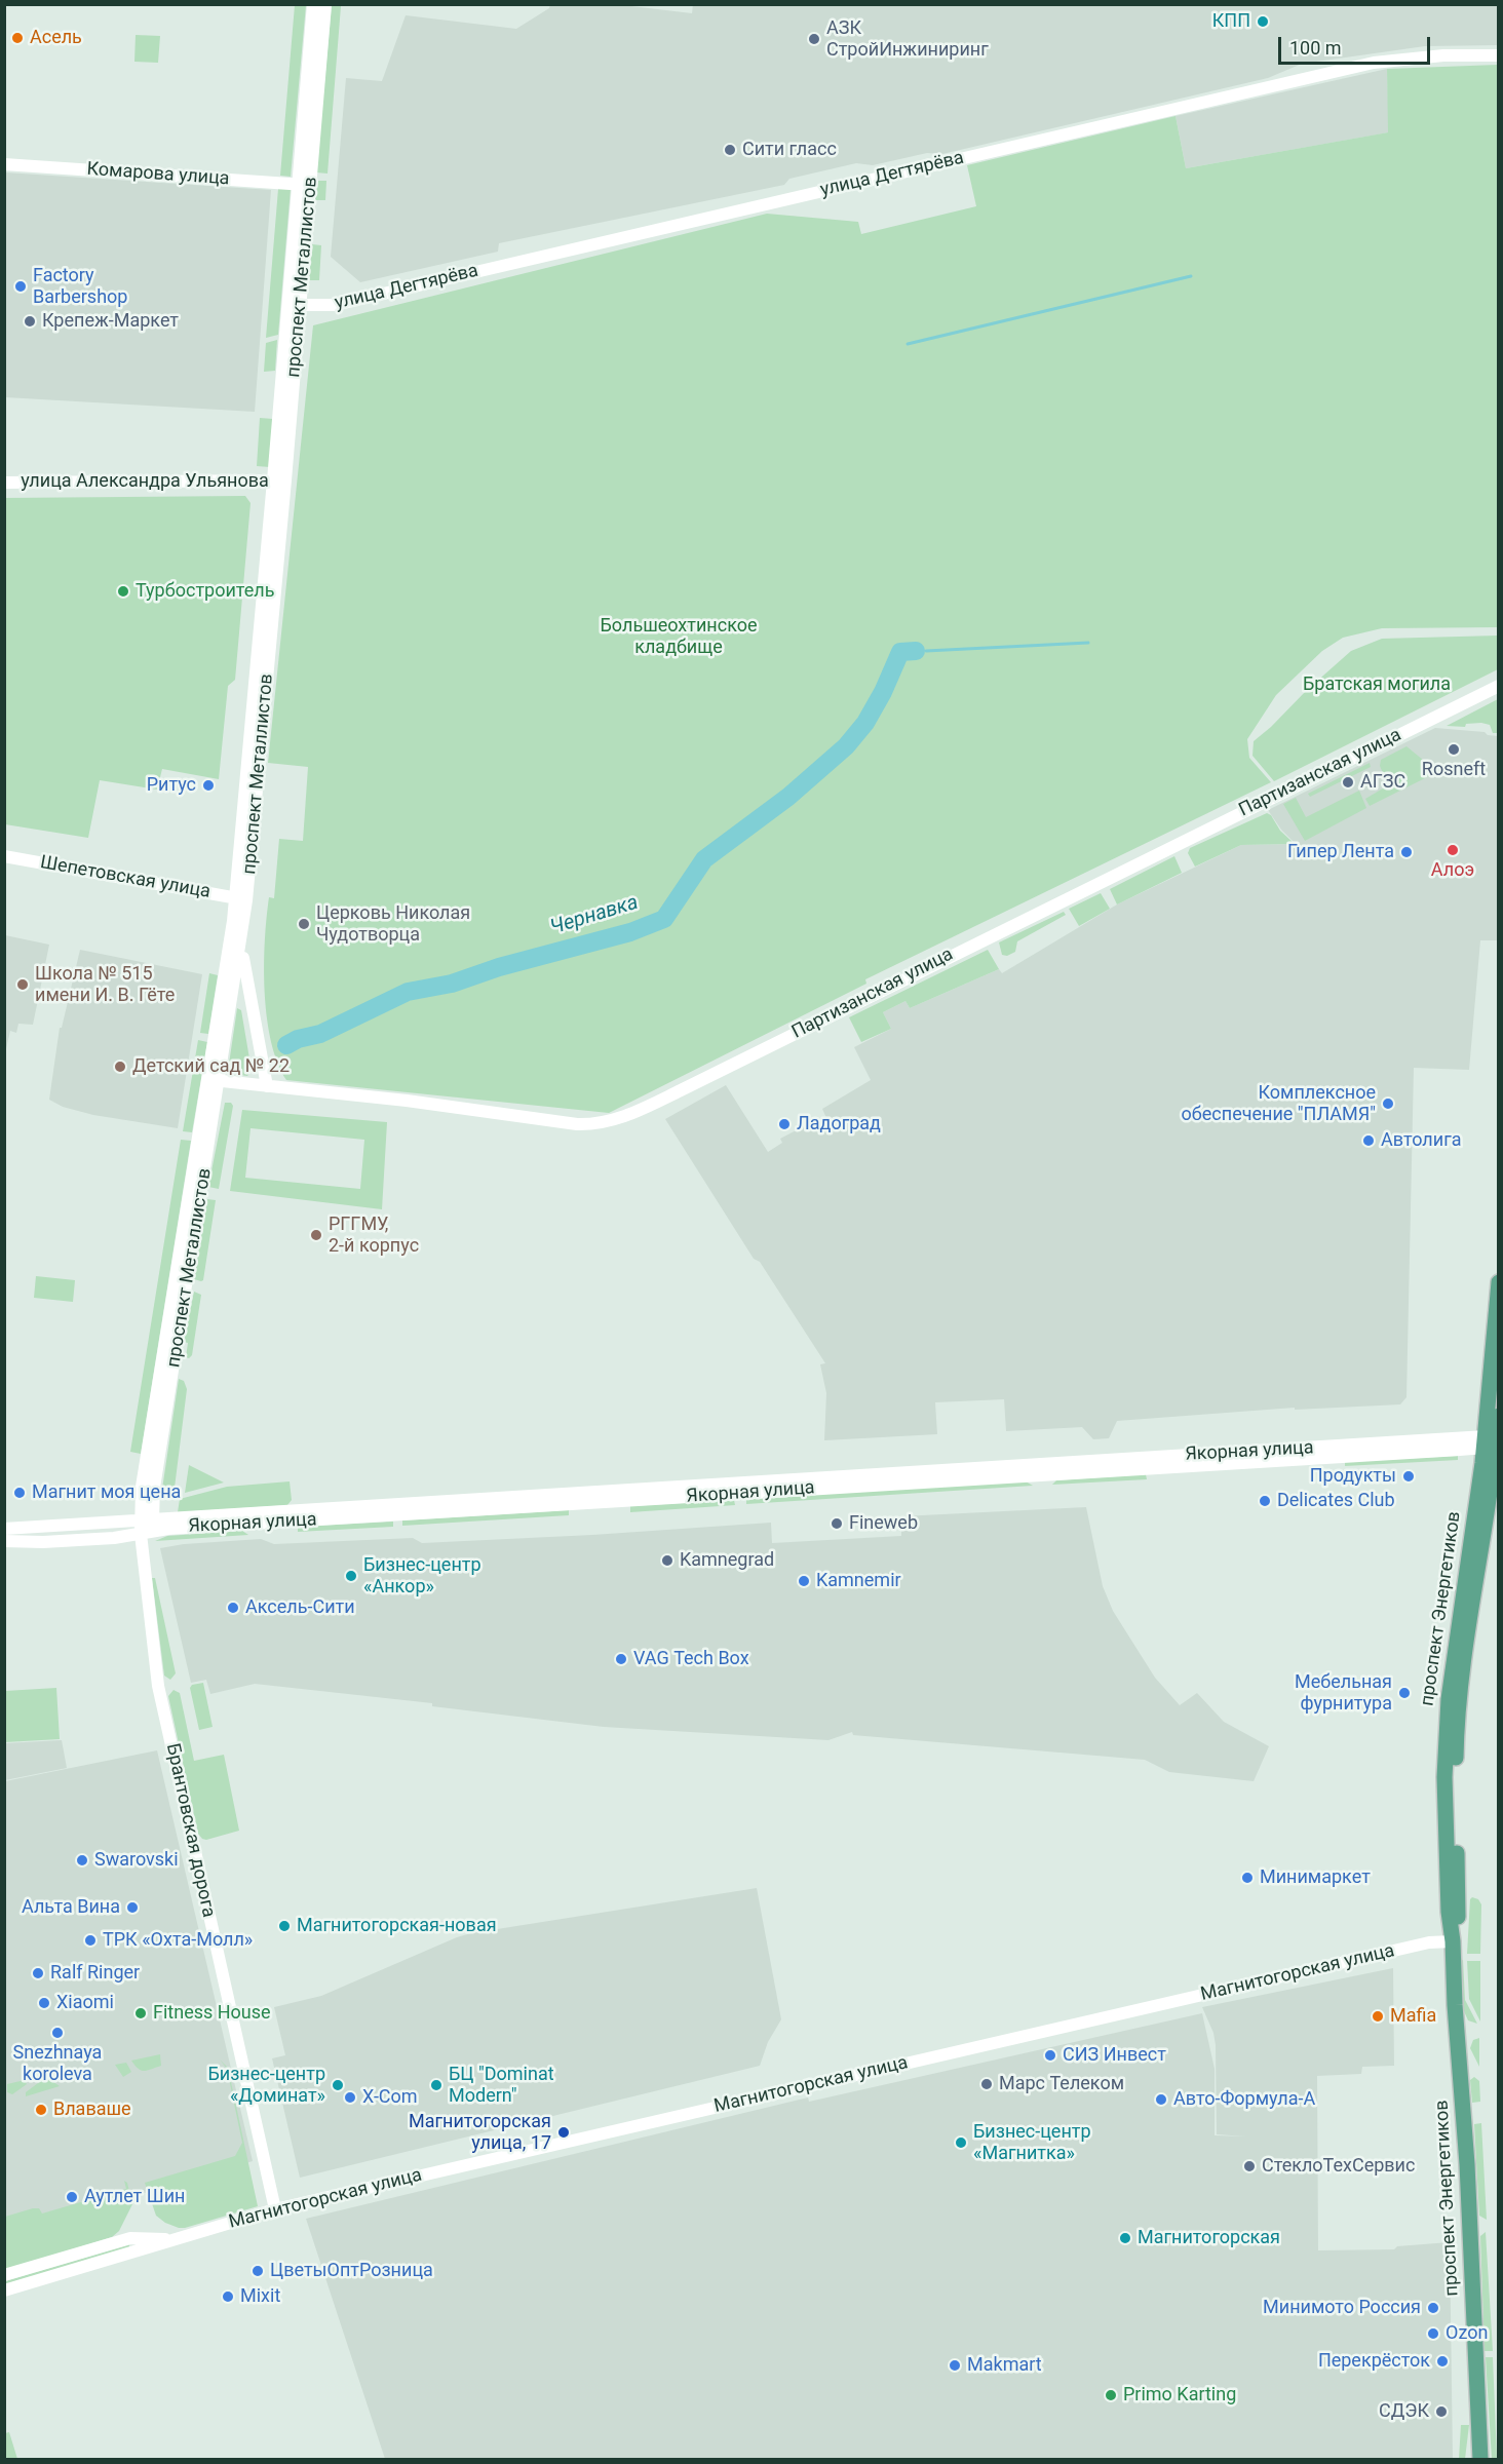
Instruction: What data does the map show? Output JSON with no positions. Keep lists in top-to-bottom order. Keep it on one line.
{"streets":{"main road":["проспект Энергетиков"],"street":["Комарова улица","улица Дегтярёва","проспект Металлистов","улица Александра Ульянова","Партизанская улица","Шепетовская улица","Якорная улица","Брантовская дорога","Магнитогорская улица"]},"crossings":[["Комарова улица","проспект Металлистов"],["улица Дегтярёва","проспект Металлистов"],["проспект Металлистов","улица Александра Ульянова"],["проспект Металлистов","Партизанская улица"],["проспект Металлистов","Шепетовская улица"],["проспект Металлистов","Якорная улица"],["проспект Металлистов","Брантовская дорога"],["Якорная улица","проспект Энергетиков"],["Якорная улица","Брантовская дорога"],["проспект Энергетиков","Магнитогорская улица"],["Брантовская дорога","Магнитогорская улица"]],"water":["Чернавка"],"parks":["Большеохтинское кладбище","Братская могила"],"places":["КПП","Асель","АЗК СтройИнжиниринг","Сити гласс","Factory Barbershop","Крепеж-Маркет","Турбостроитель","Rosneft","АГЗС","Ритус","Алоэ","Гипер Лента","Церковь Николая Чудотворца","Школа № 515 имени И. В. Гёте","Детский сад № 22","Комплексное обеспечение \"ПЛАМЯ\"","Ладоград","Автолига","РГГМУ, 2-й корпус","Продукты","Магнит моя цена","Delicates Club","Fineweb","Kamnegrad","Бизнес-центр «Анкор»","Kamnemir","Аксель-Сити","VAG Tech Box","Мебельная фурнитура","Swarovski","Минимаркет","Альта Вина","Магнитогорская-новая","ТРК «Охта-Молл»","Ralf Ringer","Xiaomi","Fitness House","Mafia","Snezhnaya koroleva","СИЗ Инвест","Марс Телеком","Бизнес-центр «Доминат»","БЦ \"Dominat Modern\"","X-Com","Авто-Формула-А","Влаваше","Магнитогорская улица, 17","Бизнес-центр «Магнитка»","СтеклоТехСервис","Аутлет Шин","Магнитогорская","ЦветыОптРозница","Mixit","Минимото Россия","Ozon","Перекрёсток","Makmart","Primo Karting","СДЭК"],"scale_bar":"100 m"}
